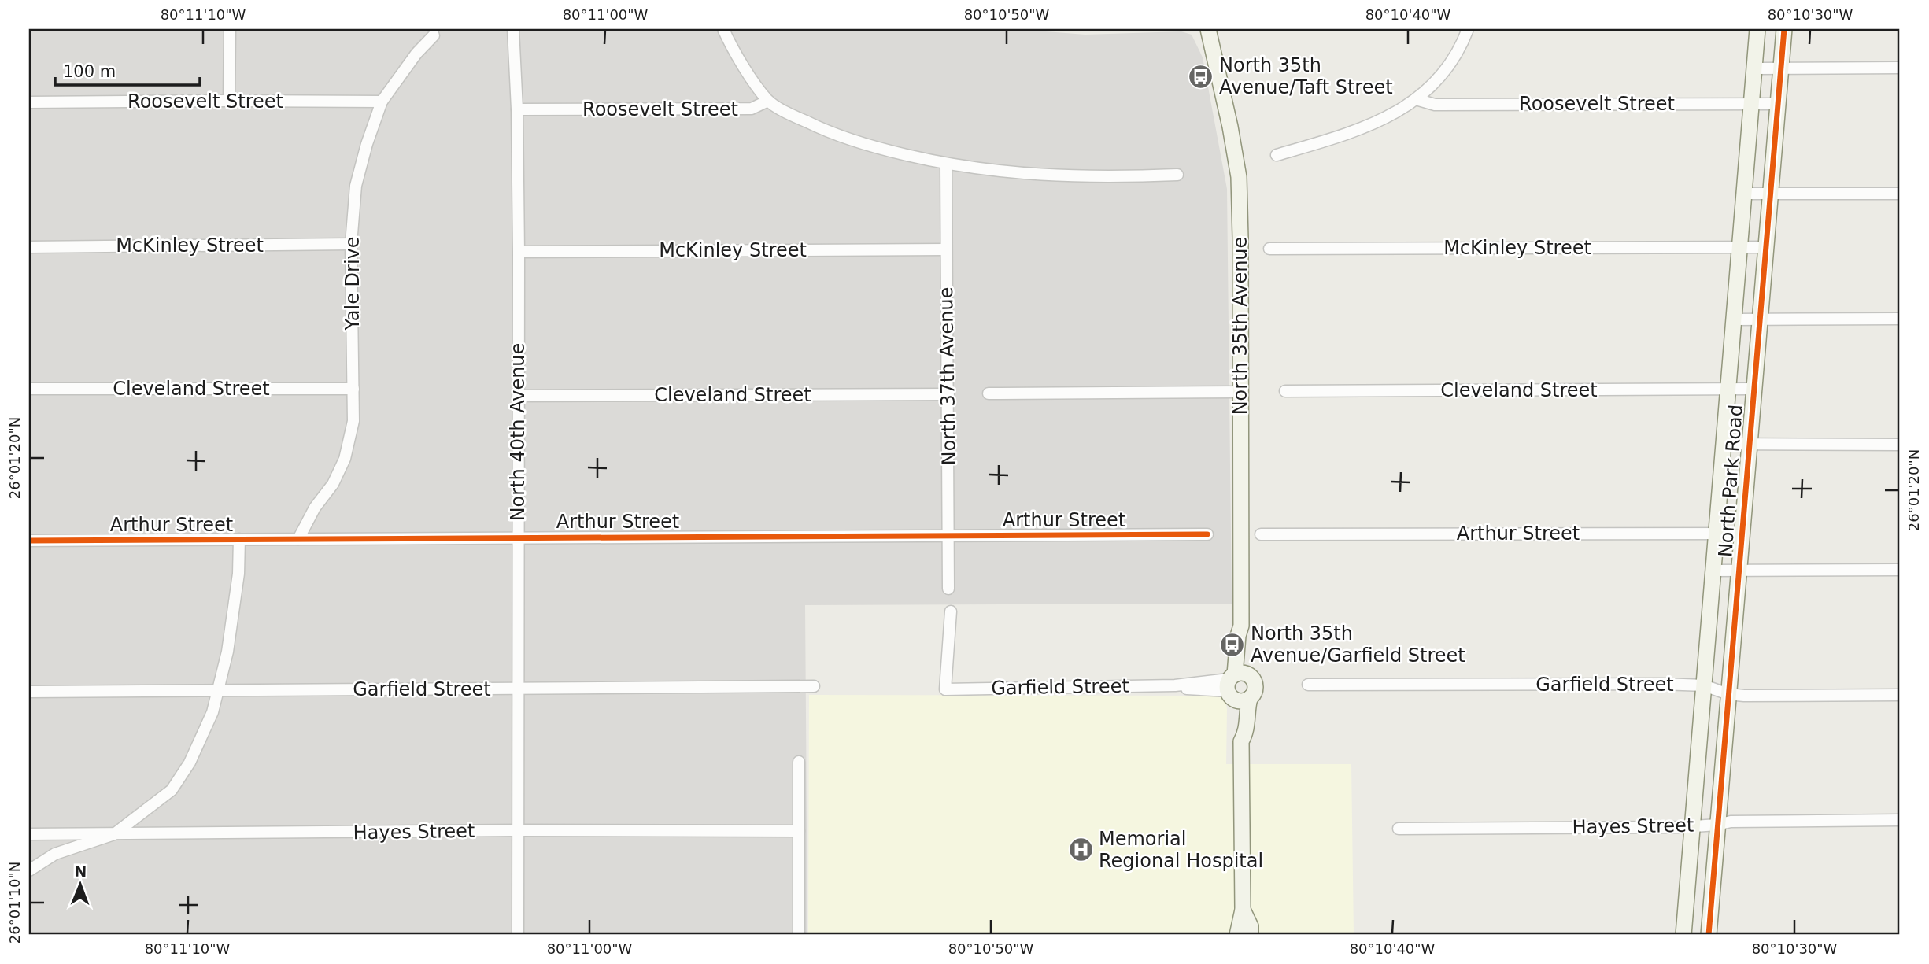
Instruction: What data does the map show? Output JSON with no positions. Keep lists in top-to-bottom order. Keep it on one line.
{"streets":{"street":["Roosevelt Street","McKinley Street","Yale Drive","North 35th Avenue","North 37th Avenue","Cleveland Street","North 40th Avenue","North Park Road","Arthur Street","Garfield Street","Hayes Street"]},"crossings":[["Roosevelt Street","Yale Drive"],["Roosevelt Street","North 40th Avenue"],["Roosevelt Street","North Park Road"],["McKinley Street","Yale Drive"],["McKinley Street","North 37th Avenue"],["McKinley Street","North 40th Avenue"],["McKinley Street","North Park Road"],["Yale Drive","Cleveland Street"],["Yale Drive","Arthur Street"],["North 35th Avenue","Garfield Street"],["North 37th Avenue","Cleveland Street"],["North 37th Avenue","Arthur Street"],["Cleveland Street","North 40th Avenue"],["Cleveland Street","North Park Road"],["North 40th Avenue","Arthur Street"],["North 40th Avenue","Garfield Street"],["North 40th Avenue","Hayes Street"],["North Park Road","Arthur Street"],["North Park Road","Garfield Street"],["North Park Road","Hayes Street"]],"places":{"bus stop":["North 35th Avenue/Taft Street","North 35th Avenue/Garfield Street"],"hospital":["Memorial Regional Hospital"]},"scale_bar":"100 m","north":"top","coordinates":["80°11'10\"W","80°11'00\"W","80°10'50\"W","80°10'40\"W","80°10'30\"W","26°01'20\"N","26°01'10\"N"]}
